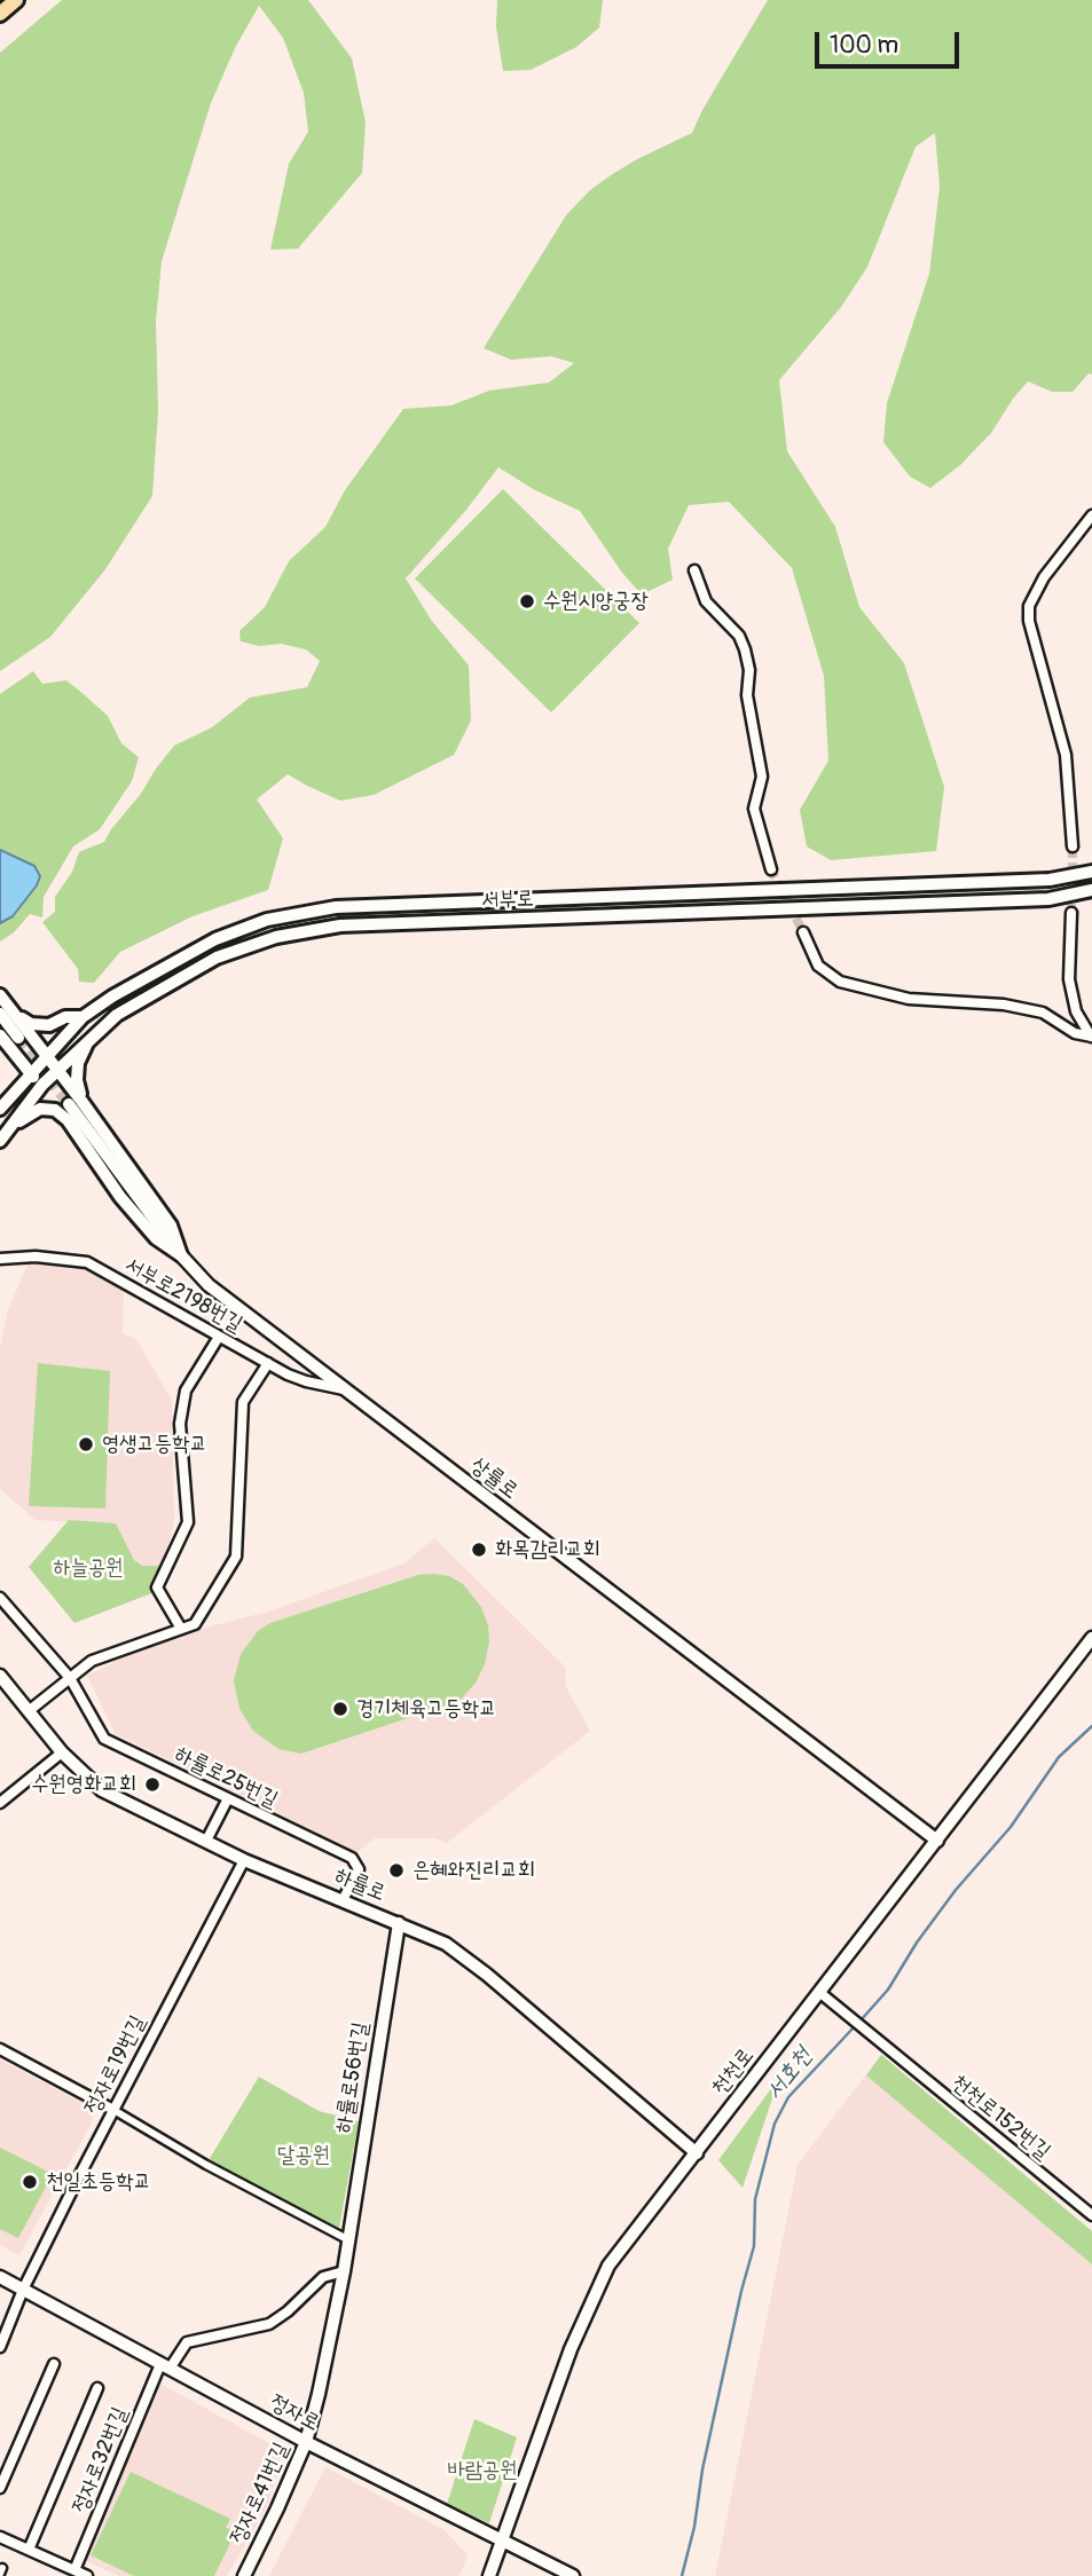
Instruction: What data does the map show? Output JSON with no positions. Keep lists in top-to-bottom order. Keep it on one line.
{"streets":{"main road":["서부로"],"street":["서부로2198번길","상률로","하률로25번길","하률로","정자로19번길","천천로","하률로56번길","천천로152번길","정자로","정자로32번길","정자로41번길"]},"crossings":[["서부로2198번길","상률로"],["상률로","천천로"],["하률로25번길","하률로"],["하률로","정자로19번길"],["하률로","천천로"],["하률로","하률로56번길"],["정자로19번길","정자로"],["천천로","천천로152번길"],["천천로","정자로"],["하률로56번길","정자로41번길"],["정자로","정자로32번길"],["정자로","정자로41번길"],["정자로32번길","정자로41번길"]],"water":["서호천"],"parks":["하늘공원","달공원","바람공원"],"places":["수원시양궁장","영생고등학교","화목감리교회","경기체육고등학교","수원영화교회","은혜와진리교회","천일초등학교"],"scale_bar":"100 m"}
